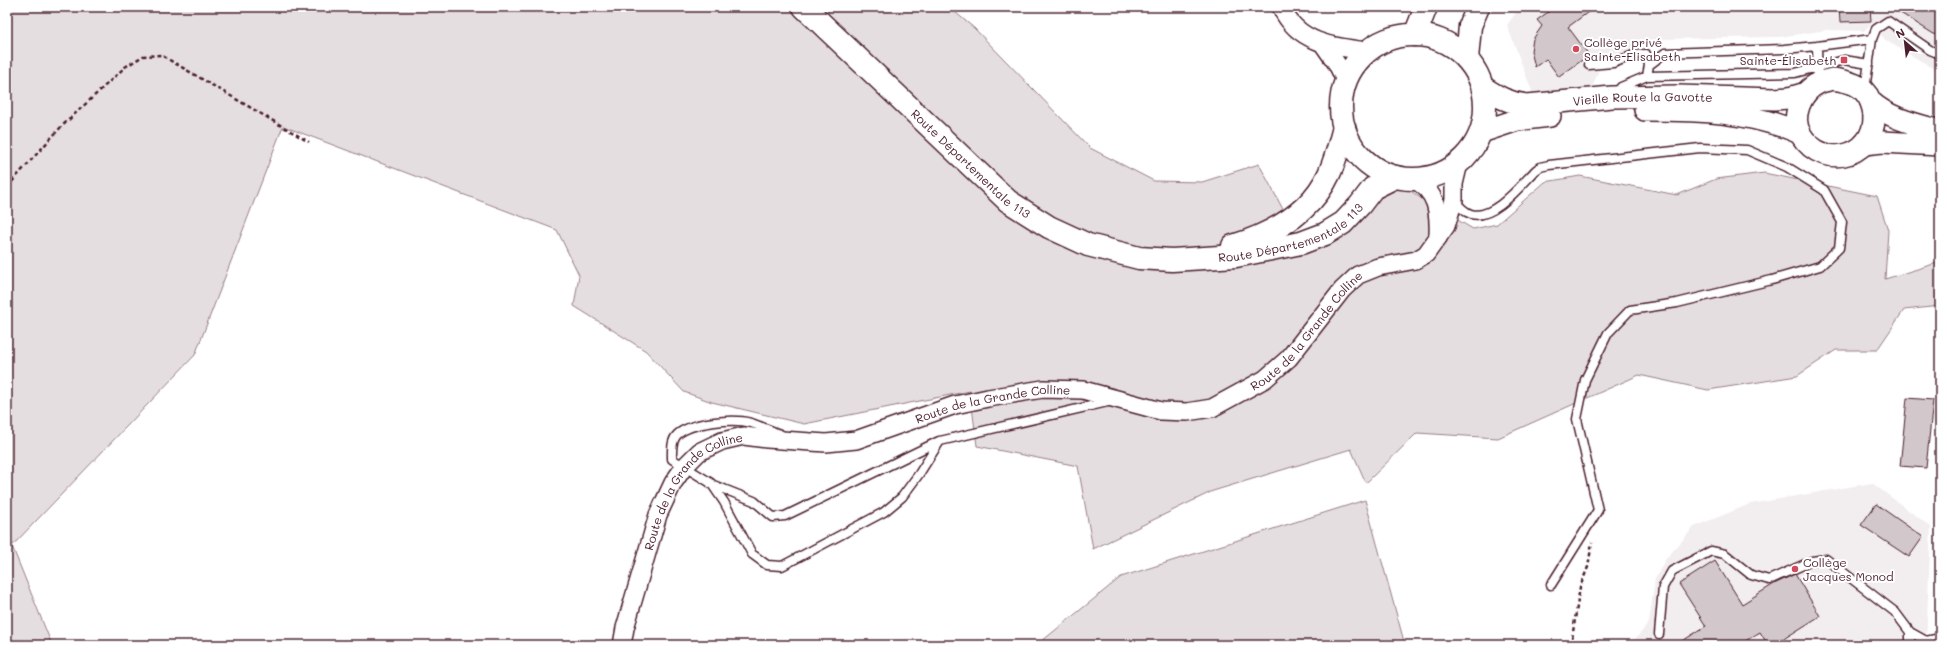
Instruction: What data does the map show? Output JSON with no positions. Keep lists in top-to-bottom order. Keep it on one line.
{"streets":{"main road":["Route Départementale 113"],"street":["Vieille Route la Gavotte","Route de la Grande Colline"]},"crossings":[["Vieille Route la Gavotte","Route Départementale 113"],["Route Départementale 113","Route de la Grande Colline"]],"places":{"other":["Collège privé Sainte-Elisabeth","Collège Jacques Monod"],"transit":["Sainte-Élisabeth"]},"north":"top left"}
